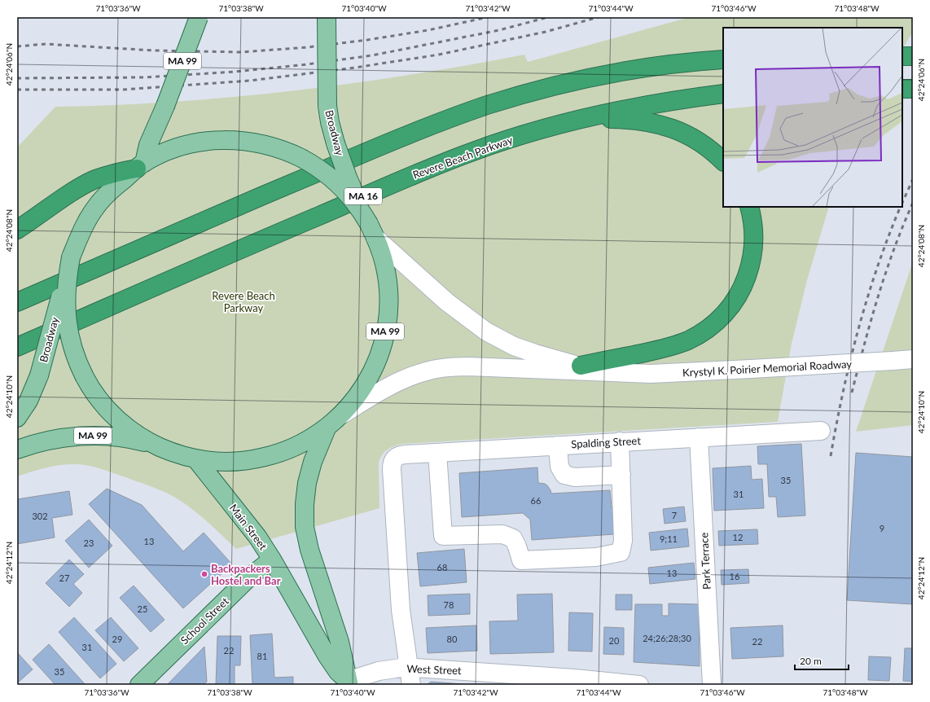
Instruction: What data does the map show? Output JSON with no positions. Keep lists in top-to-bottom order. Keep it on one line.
{"streets":{"highway":["Revere Beach Parkway","MA 16"],"main road":["MA 99","Broadway","Main Street","School Street"],"street":["Krystyl K. Poirier Memorial Roadway","Spalding Street","Park Terrace","West Street"]},"crossings":[["MA 99","Broadway"],["MA 99","Krystyl K. Poirier Memorial Roadway"],["MA 99","Main Street"],["Broadway","Krystyl K. Poirier Memorial Roadway"],["Spalding Street","Park Terrace"],["Spalding Street","West Street"],["Main Street","School Street"],["Main Street","West Street"]],"parks":["Revere Beach Parkway"],"places":["Backpackers Hostel and Bar"],"house_numbers":["35","31","66","7","302","9","12","9;11","13","23","68","13","16","27","78","25","24;26;28;30","29","80","20","22","31","22","81","35"],"scale_bar":"20 m","coordinates":["71°03'36\"W","71°03'38\"W","71°03'40\"W","71°03'42\"W","71°03'44\"W","71°03'46\"W","71°03'48\"W","42°24'06\"N","42°24'08\"N","42°24'10\"N","42°24'12\"N"]}
